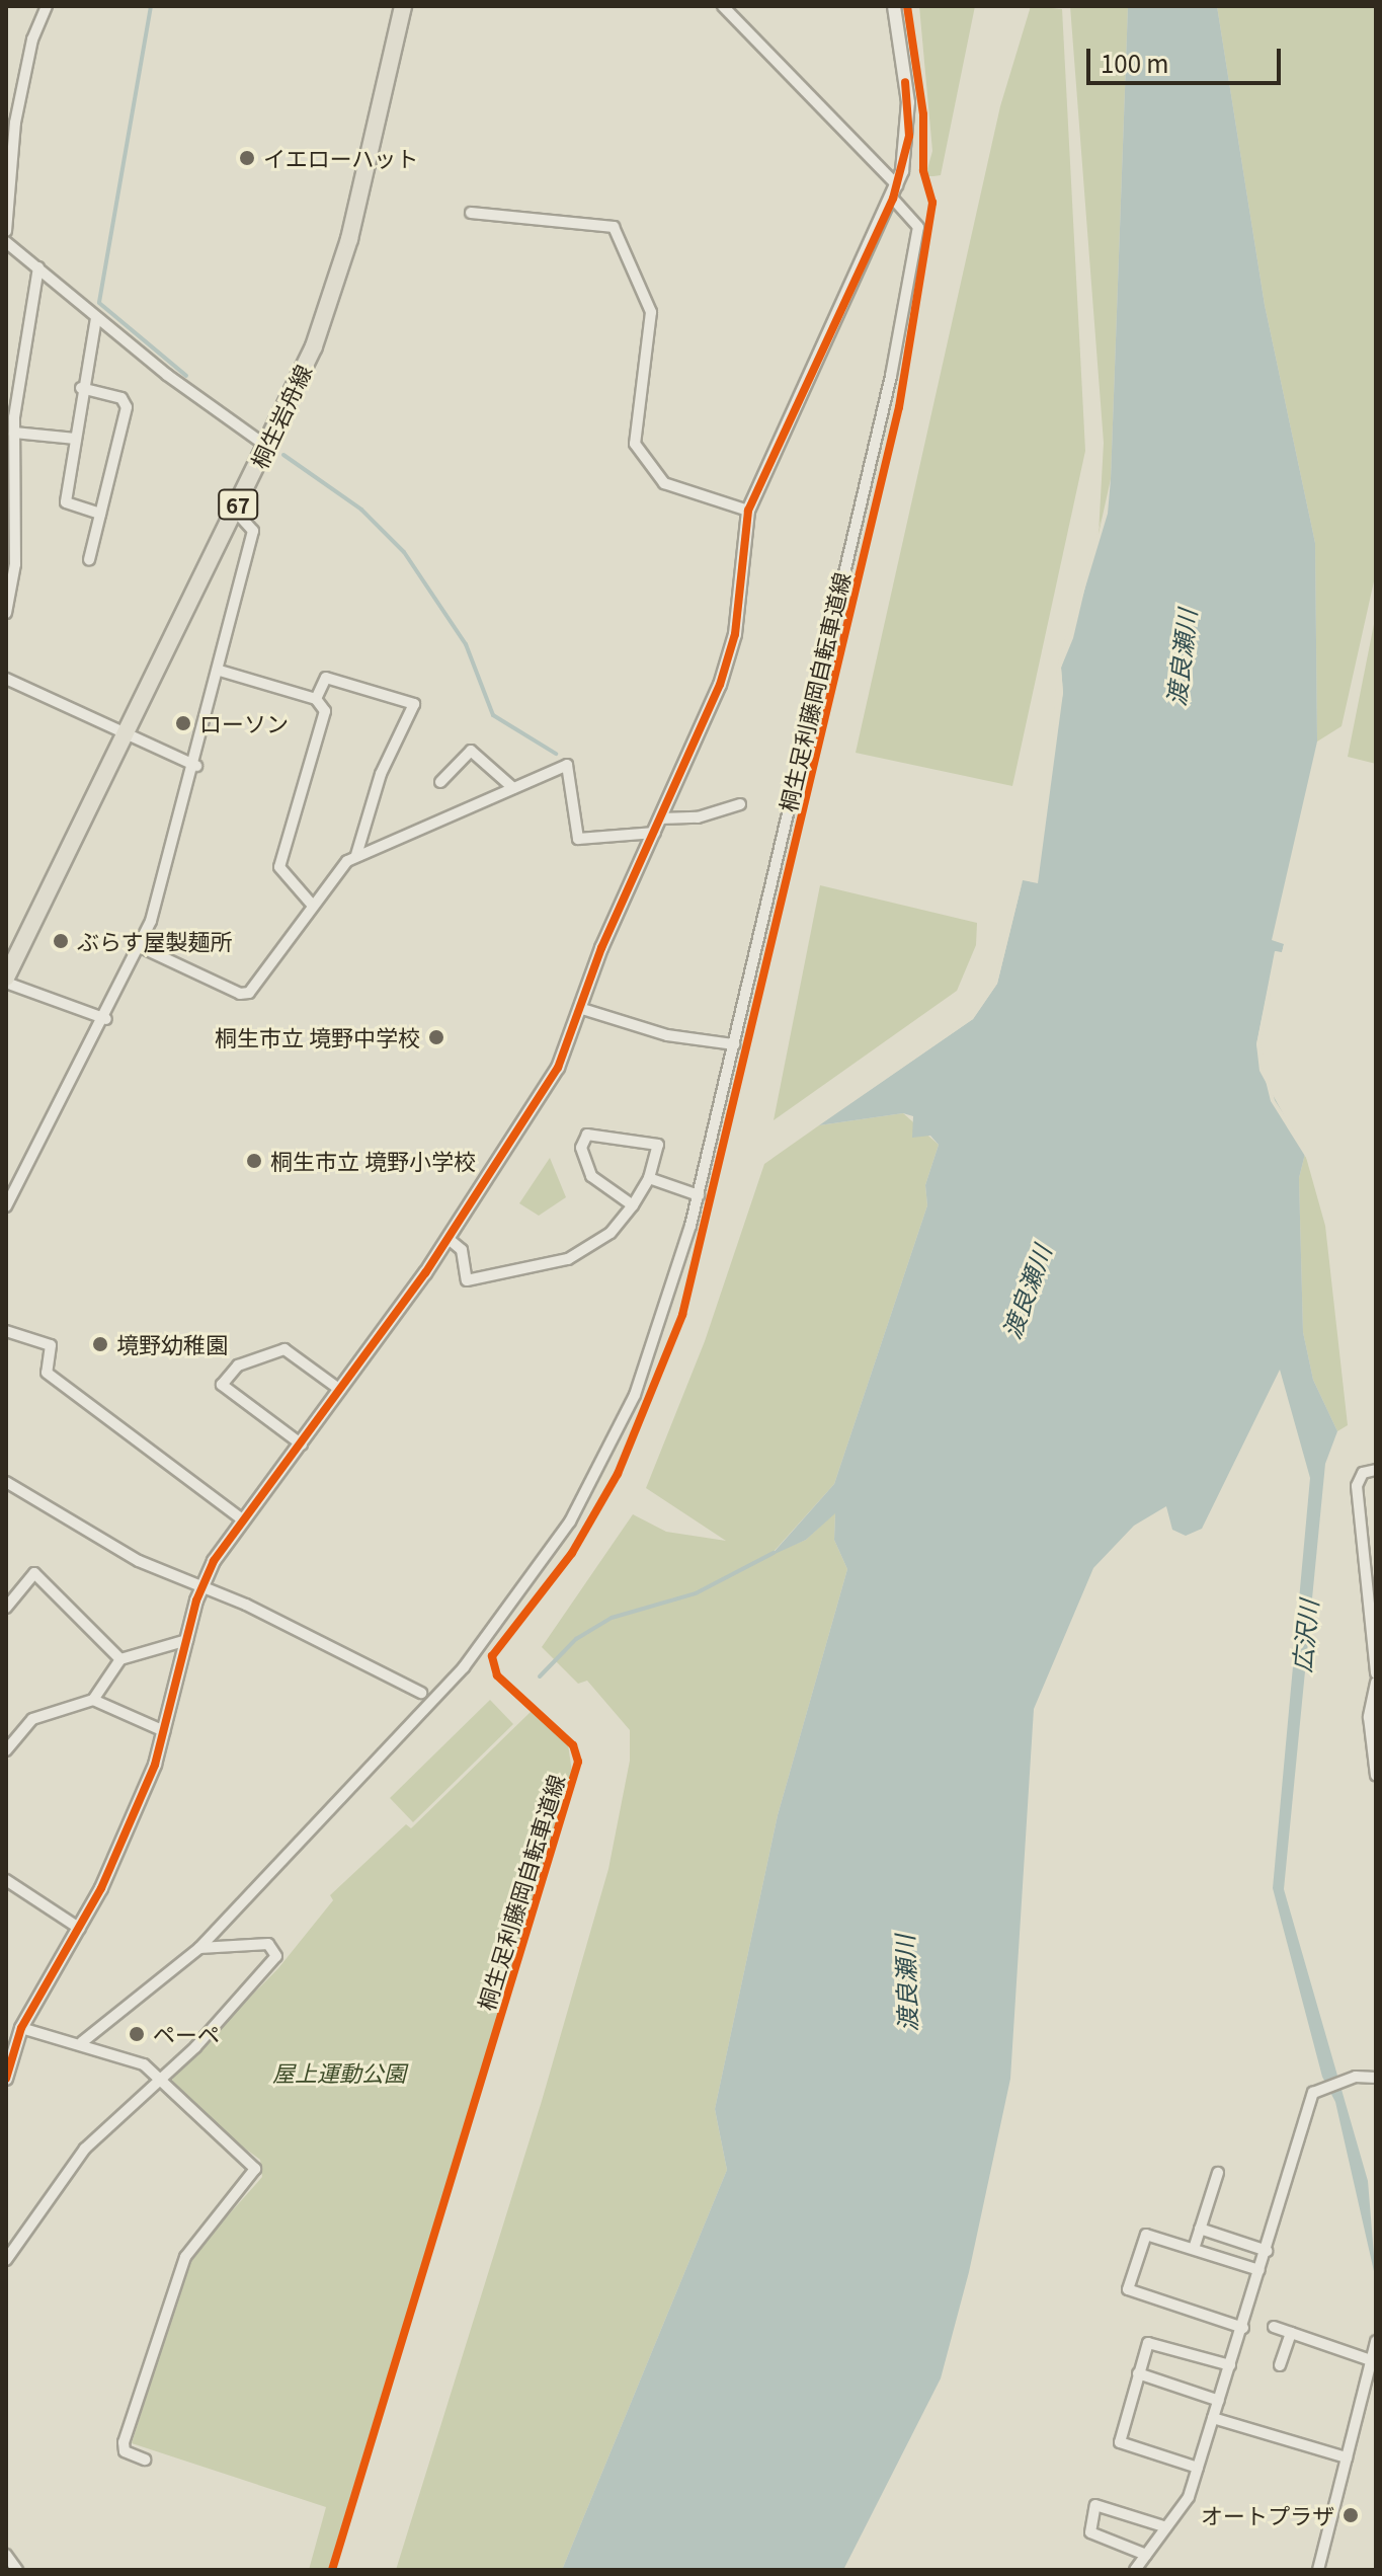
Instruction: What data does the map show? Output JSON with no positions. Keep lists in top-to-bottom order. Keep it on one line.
{"streets":{"main road":["桐生岩舟線","67"],"cycle path":["桐生足利藤岡自転車道線"]},"water":["渡良瀬川","広沢川"],"parks":["屋上運動公園"],"places":["イエローハット","ローソン","ぶらす屋製麺所","桐生市立 境野中学校","桐生市立 境野小学校","境野幼稚園","ペーペ","オートプラザ"],"scale_bar":"100 m"}
